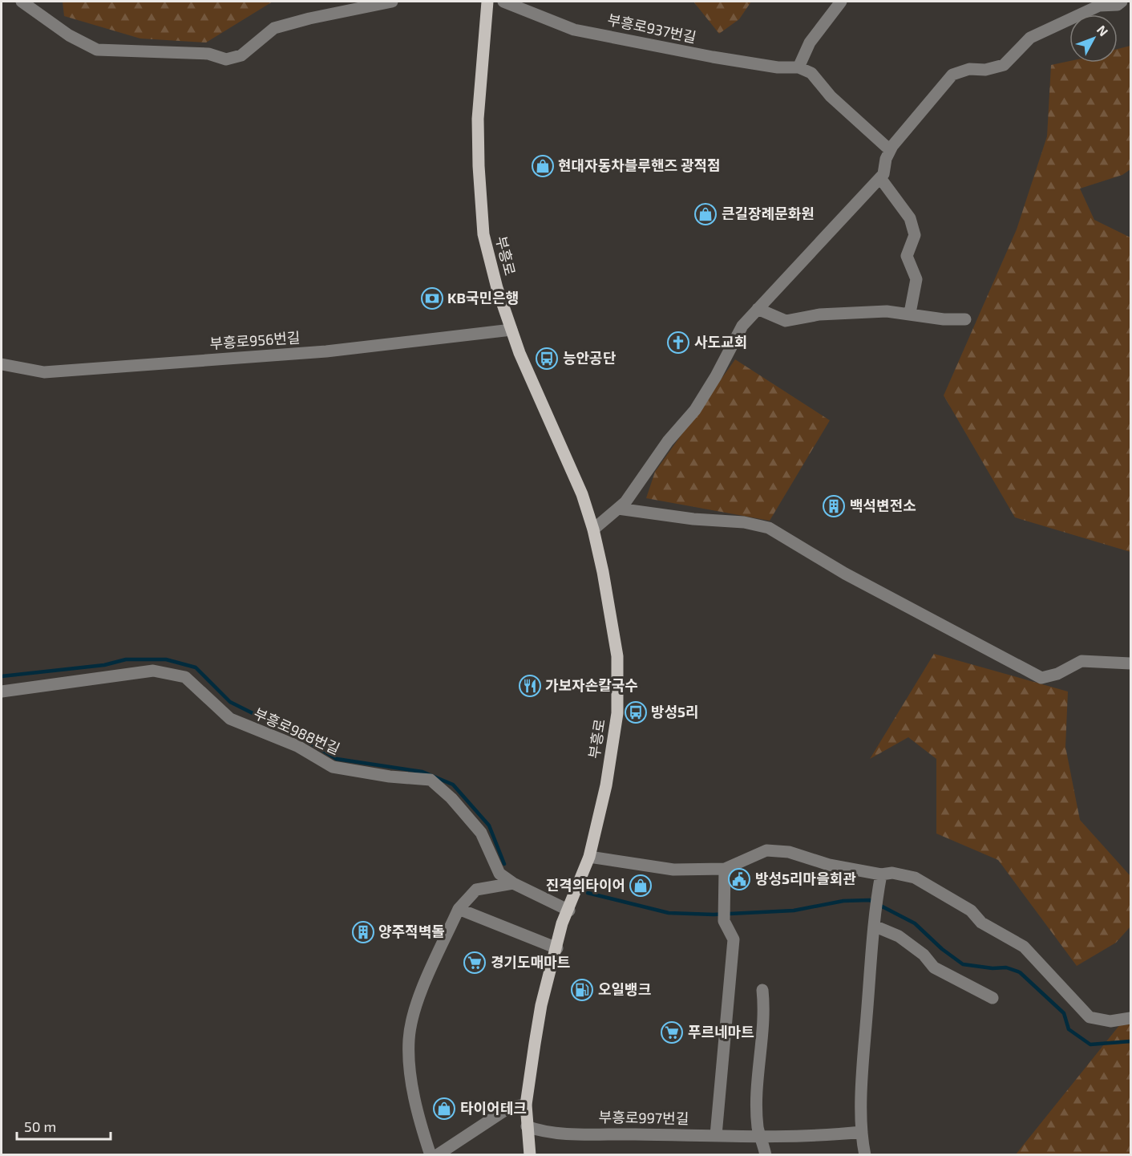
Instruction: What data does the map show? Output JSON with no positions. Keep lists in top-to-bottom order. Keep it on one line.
{"streets":{"main road":["부흥로"],"street":["부흥로937번길","부흥로956번길","부흥로988번길","부흥로997번길"]},"crossings":[["부흥로","부흥로956번길"],["부흥로","부흥로988번길"],["부흥로","부흥로997번길"]],"places":{"shop":["현대자동차블루핸즈 광적점","큰길장례문화원","진격의타이어","타이어테크"],"bank":["KB국민은행"],"church":["사도교회"],"bus stop":["능안공단","방성5리"],"building":["백석변전소","양주적벽돌"],"restaurant":["가보자손칼국수"],"public building":["방성5리마을회관"],"supermarket":["경기도매마트","푸르네마트"],"fuel station":["오일뱅크"]},"scale_bar":"50 m","north":"top right"}
